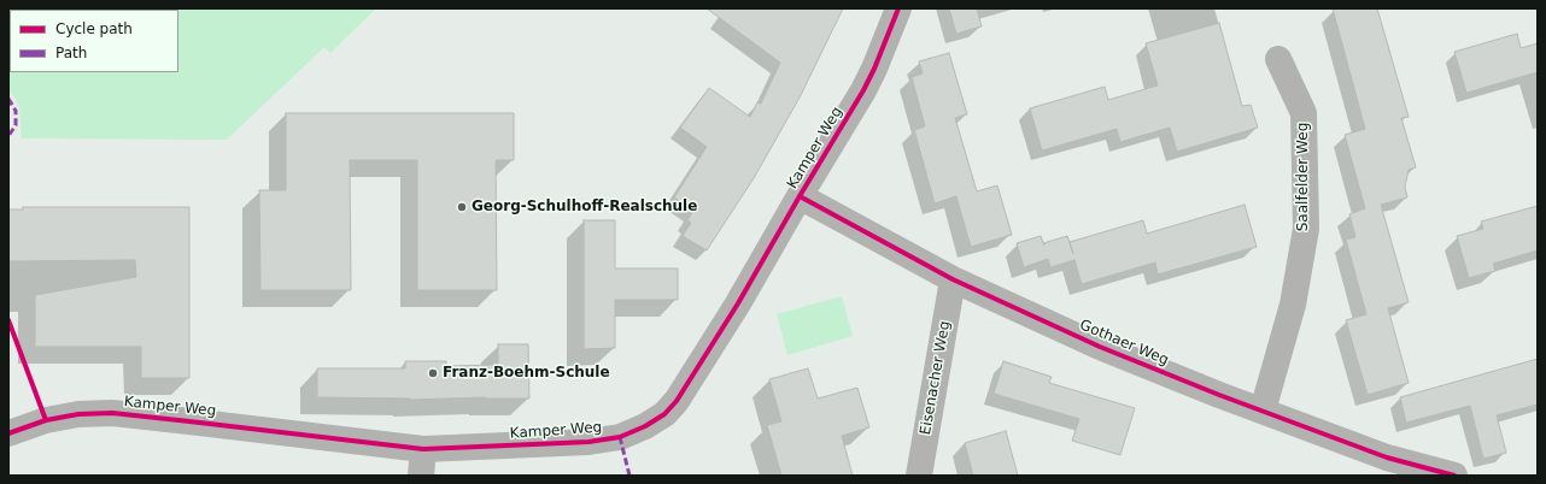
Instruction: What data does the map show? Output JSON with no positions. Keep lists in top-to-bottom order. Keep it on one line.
{"streets":{"street":["Kamper Weg","Saalfelder Weg","Gothaer Weg","Eisenacher Weg"]},"crossings":[["Kamper Weg","Gothaer Weg"],["Saalfelder Weg","Gothaer Weg"],["Gothaer Weg","Eisenacher Weg"]],"places":["Georg-Schulhoff-Realschule","Franz-Boehm-Schule"],"legend":["Cycle path","Path"]}
